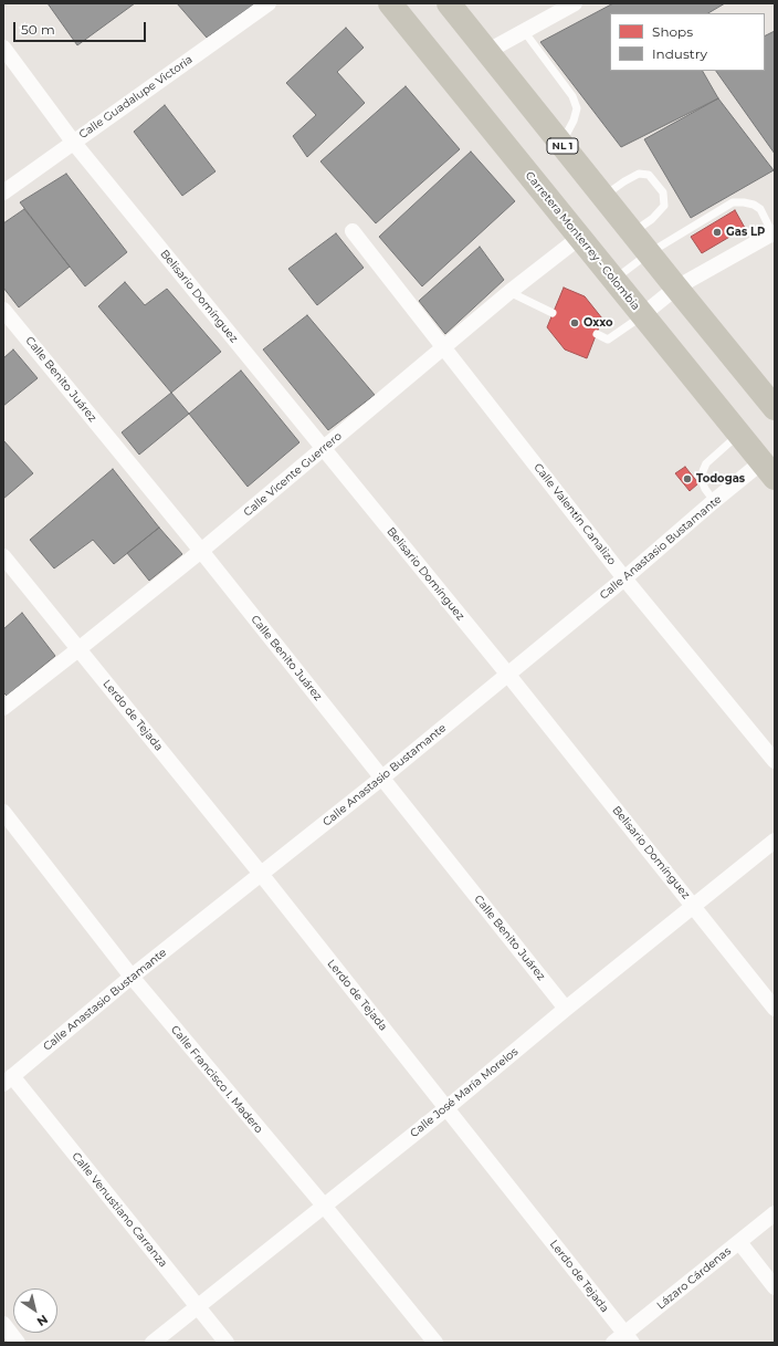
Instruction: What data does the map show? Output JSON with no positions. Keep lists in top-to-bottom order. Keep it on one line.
{"streets":{"main road":["NL 1","Carretera Monterrey - Colombia"],"street":["Calle Guadalupe Victoria","Belisario Domínguez","Calle Benito Juárez","Calle Vicente Guerrero","Calle Valentín Canalizo","Calle Anastasio Bustamante","Lerdo de Tejada","Calle Francisco I. Madero","Calle José María Morelos","Calle Venustiano Carranza","Lázaro Cárdenas"]},"crossings":[["Calle Guadalupe Victoria","Belisario Domínguez"],["Carretera Monterrey - Colombia","Calle Vicente Guerrero"],["Carretera Monterrey - Colombia","Calle Anastasio Bustamante"],["Belisario Domínguez","Calle Vicente Guerrero"],["Belisario Domínguez","Calle Anastasio Bustamante"],["Belisario Domínguez","Calle José María Morelos"],["Calle Benito Juárez","Calle Vicente Guerrero"],["Calle Benito Juárez","Calle Anastasio Bustamante"],["Calle Benito Juárez","Calle José María Morelos"],["Calle Vicente Guerrero","Calle Valentín Canalizo"],["Calle Vicente Guerrero","Lerdo de Tejada"],["Calle Valentín Canalizo","Calle Anastasio Bustamante"],["Calle Anastasio Bustamante","Lerdo de Tejada"],["Calle Anastasio Bustamante","Calle Francisco I. Madero"],["Calle Anastasio Bustamante","Calle Venustiano Carranza"],["Lerdo de Tejada","Calle José María Morelos"],["Lerdo de Tejada","Lázaro Cárdenas"],["Calle Francisco I. Madero","Calle José María Morelos"],["Calle José María Morelos","Calle Venustiano Carranza"]],"places":["Gas LP","Oxxo","Todogas"],"legend":["Shops","Industry"],"scale_bar":"50 m","north":"bottom right"}
